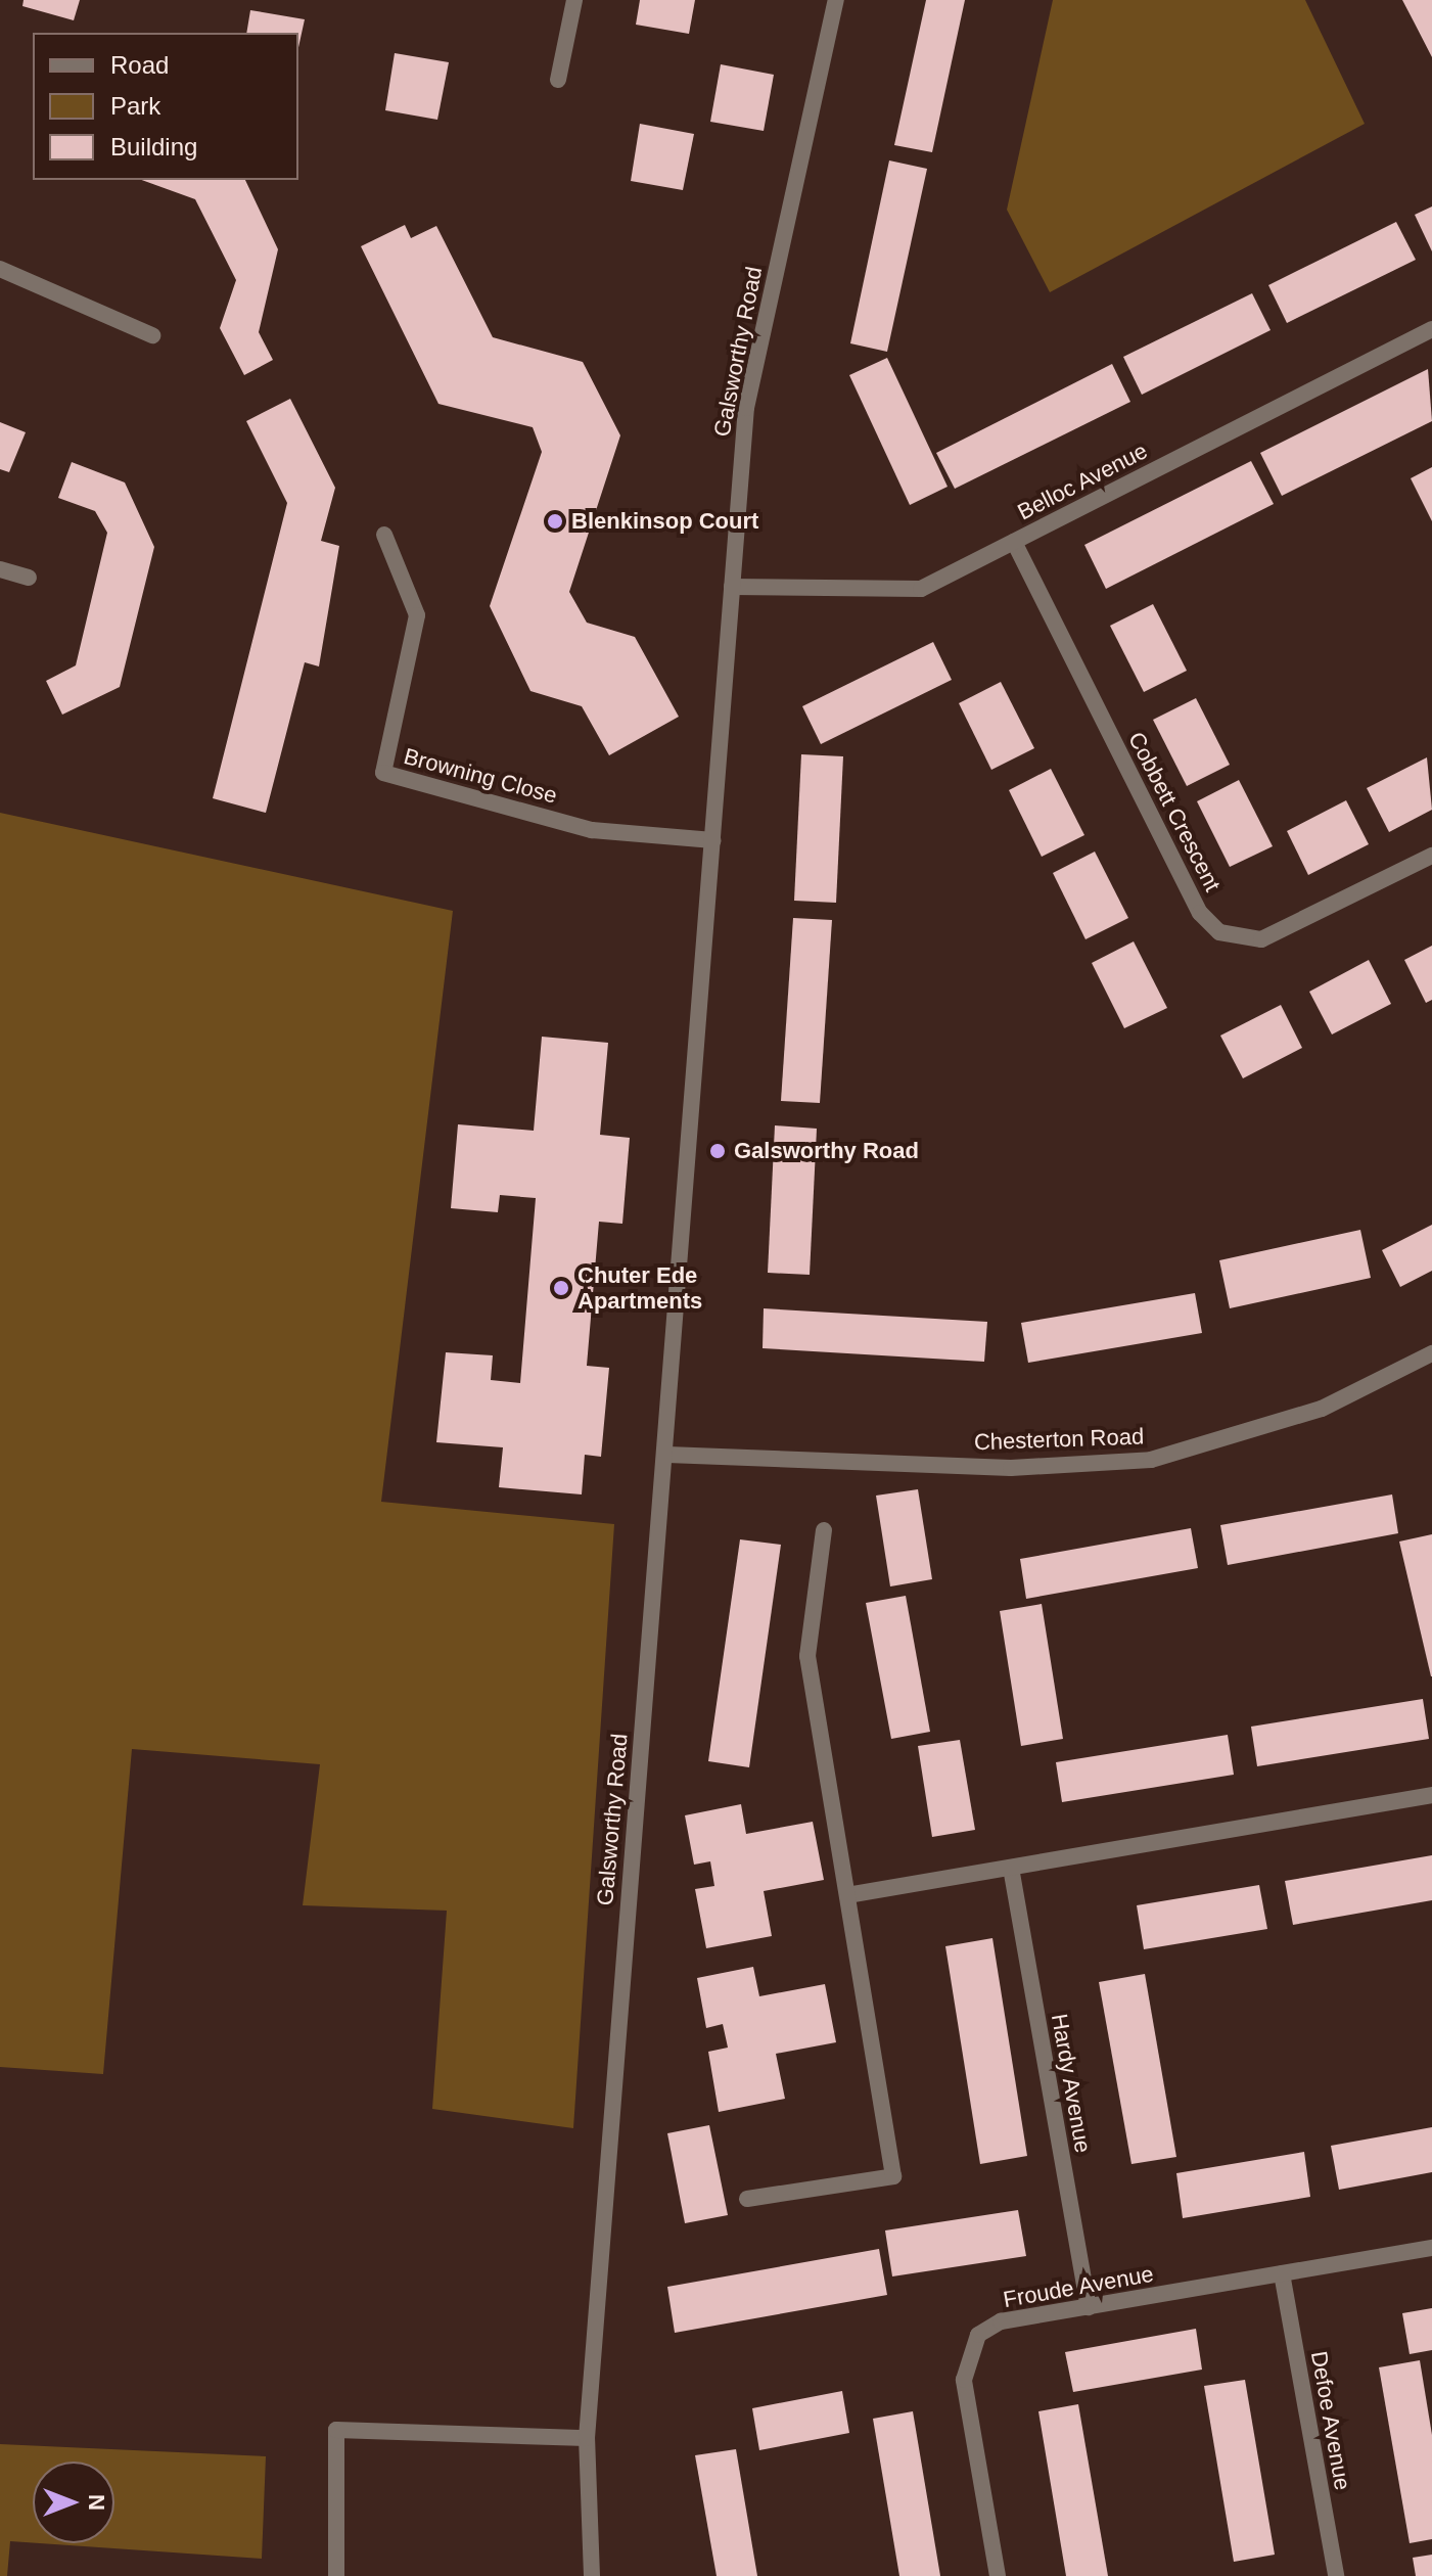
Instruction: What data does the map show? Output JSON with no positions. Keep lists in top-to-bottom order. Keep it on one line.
{"streets":{"street":["Galsworthy Road","Belloc Avenue","Browning Close","Cobbett Crescent","Chesterton Road","Hardy Avenue","Froude Avenue","Defoe Avenue"]},"crossings":[["Galsworthy Road","Belloc Avenue"],["Galsworthy Road","Browning Close"],["Galsworthy Road","Chesterton Road"],["Belloc Avenue","Cobbett Crescent"],["Hardy Avenue","Froude Avenue"],["Froude Avenue","Defoe Avenue"]],"places":["Blenkinsop Court","Galsworthy Road","Chuter Ede Apartments"],"legend":["Road","Park","Building"],"north":"right"}
